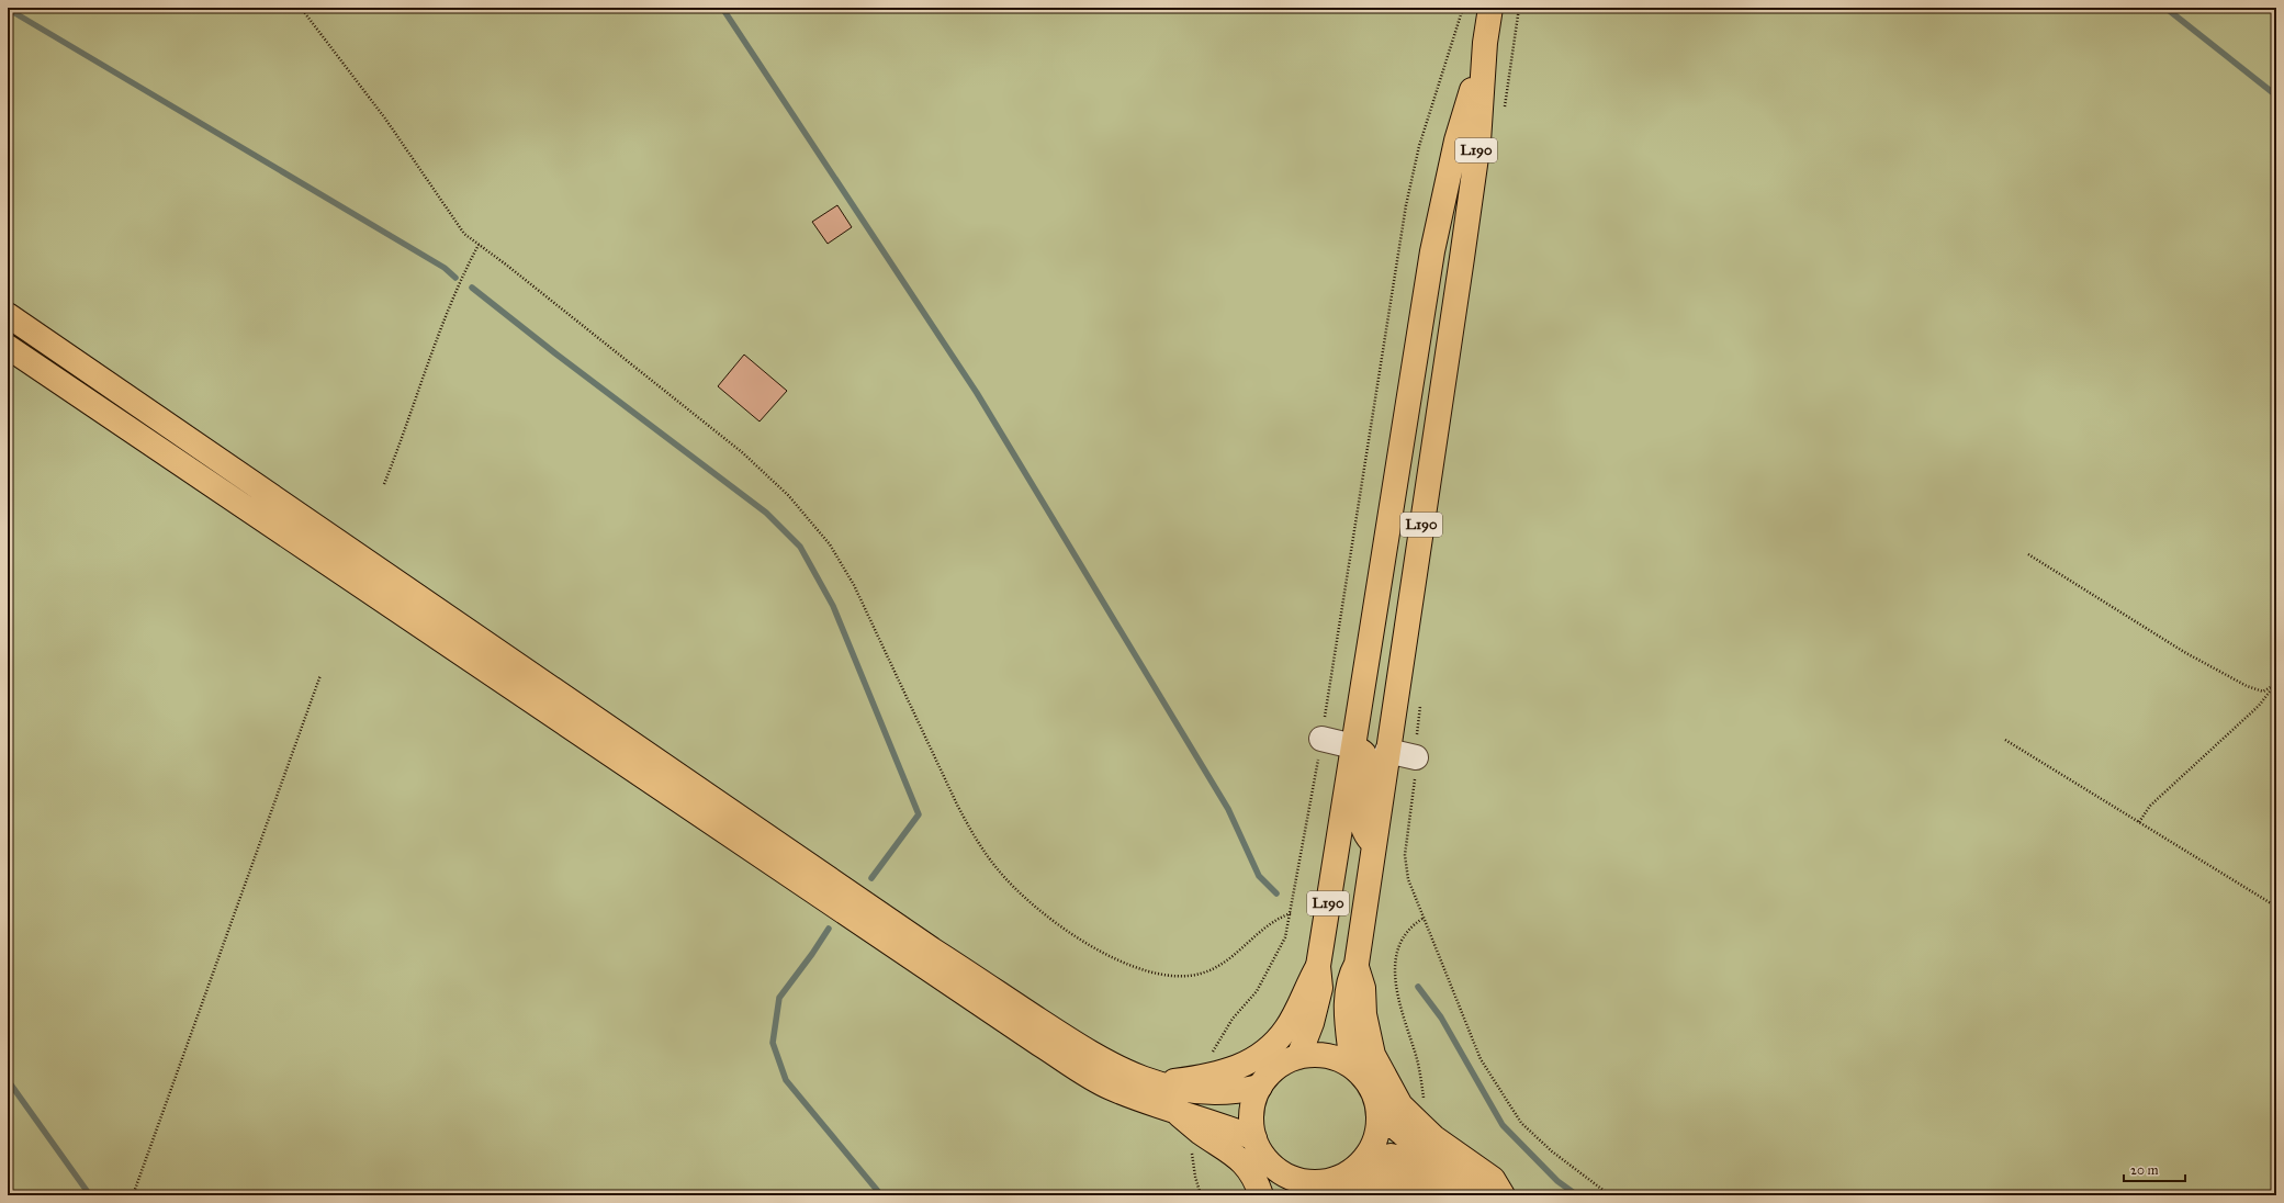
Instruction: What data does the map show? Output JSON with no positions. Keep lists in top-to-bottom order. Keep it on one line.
{"streets":{"main road":["L190"]},"scale_bar":"20 m"}
